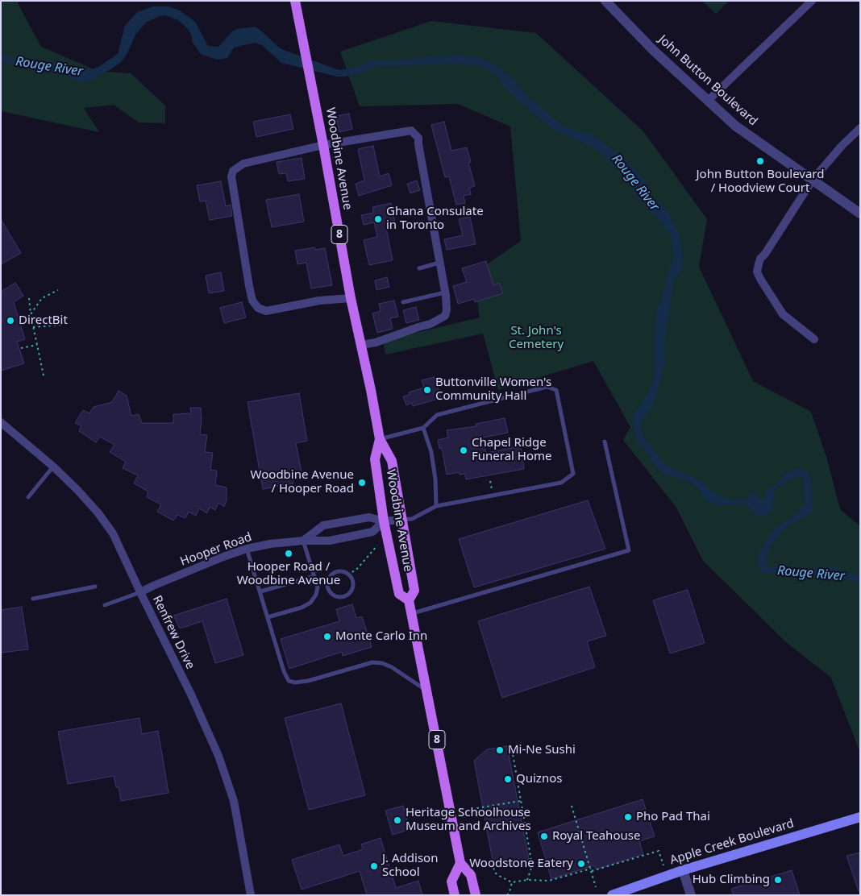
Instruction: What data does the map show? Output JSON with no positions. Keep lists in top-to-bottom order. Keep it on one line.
{"streets":{"main road":["Woodbine Avenue","8","Apple Creek Boulevard"],"street":["John Button Boulevard","Hooper Road","Renfrew Drive"]},"crossings":[["Woodbine Avenue","Hooper Road"],["Hooper Road","Renfrew Drive"]],"water":["Rouge River"],"parks":["St. John's Cemetery"],"places":["John Button Boulevard / Hoodview Court","Ghana Consulate in Toronto","DirectBit","Buttonville Women's Community Hall","Chapel Ridge Funeral Home","Woodbine Avenue / Hooper Road","Hooper Road / Woodbine Avenue","Monte Carlo Inn","Mi-Ne Sushi","Quiznos","Pho Pad Thai","Heritage Schoolhouse Museum and Archives","Royal Teahouse","Woodstone Eatery","J. Addison School","Hub Climbing"]}
